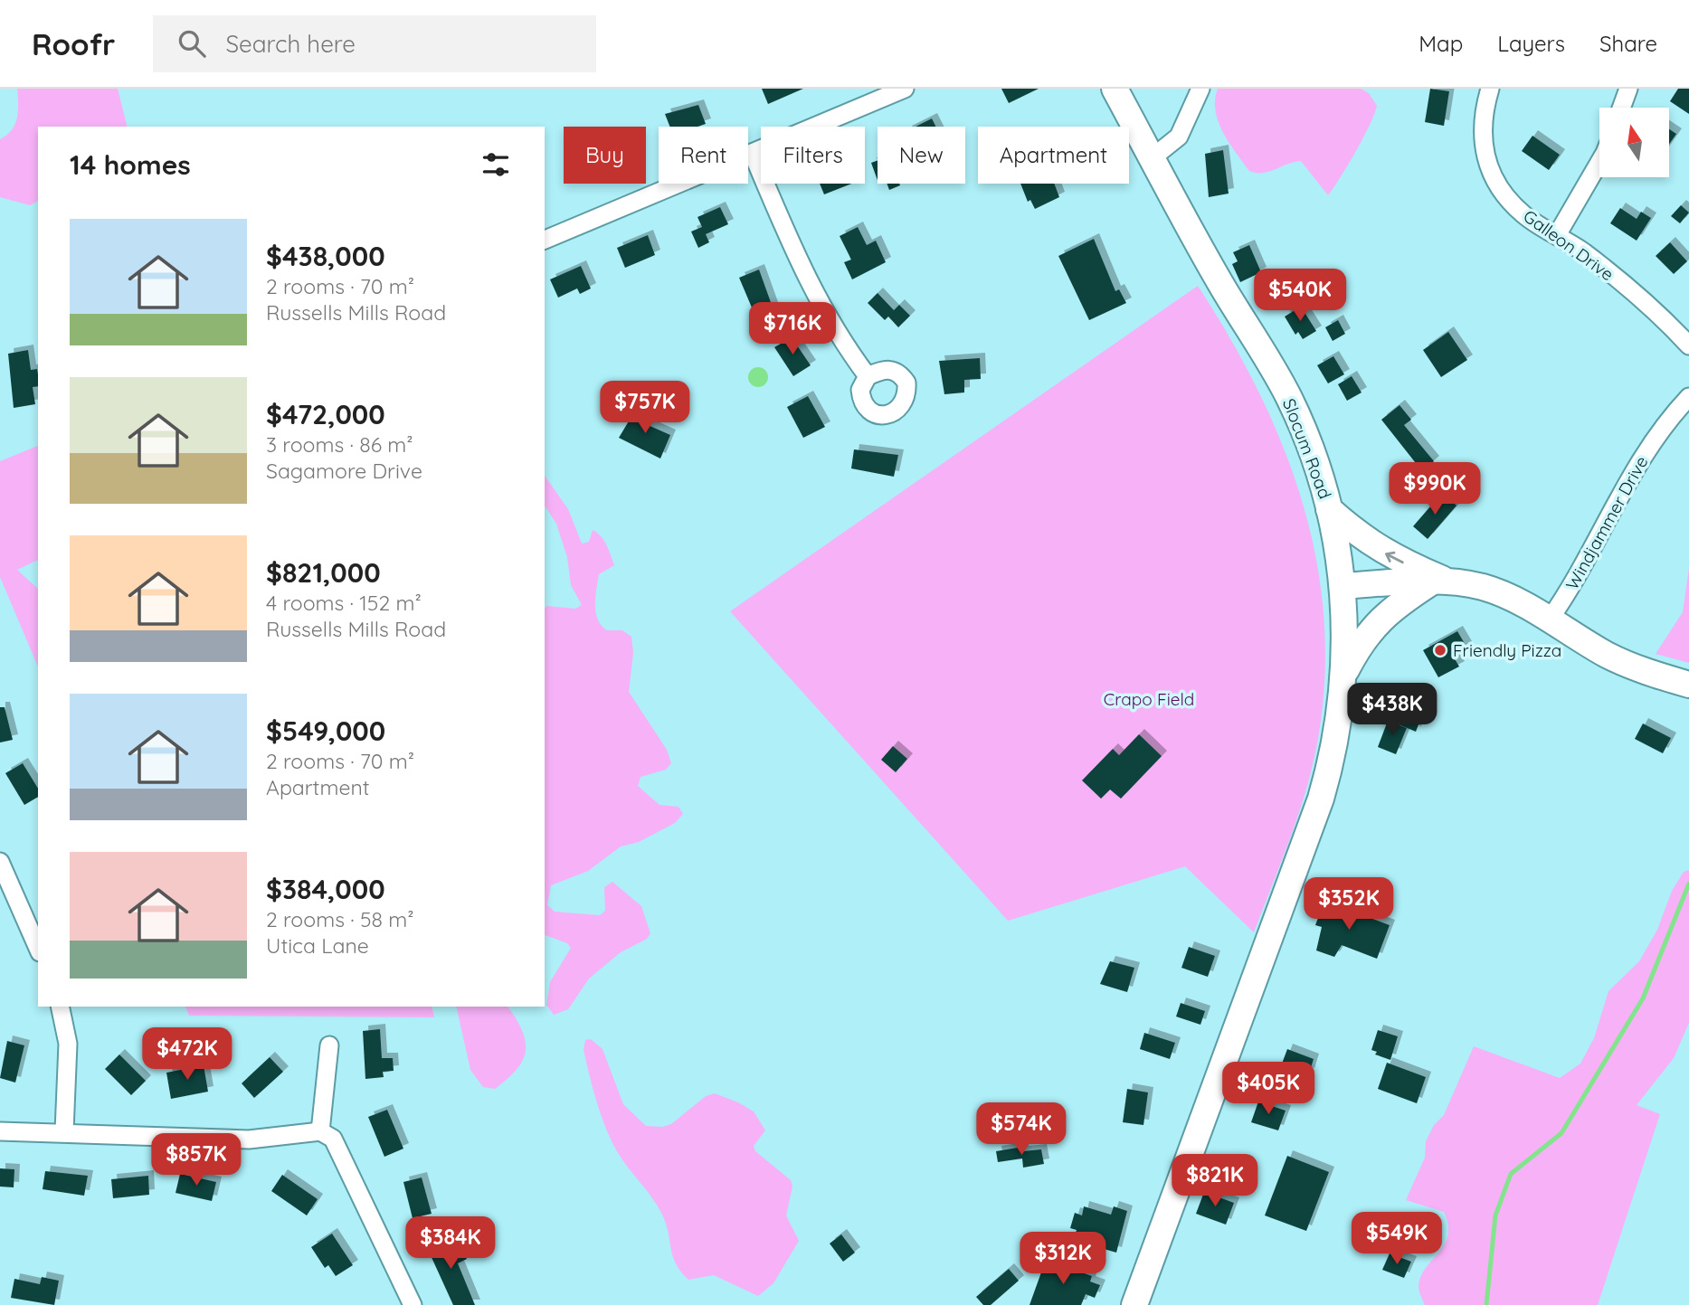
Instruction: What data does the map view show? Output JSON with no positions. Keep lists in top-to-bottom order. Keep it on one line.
{"streets":{"main road":["Slocum Road"],"street":["Galleon Drive","Windjammer Drive"]},"parks":["Crapo Field"],"places":["Friendly Pizza"],"north":"top","page":{"header":"Roofr","search":"Search here","nav":["Map","Layers","Share"],"chip":["Buy","Rent","Filters","New","Apartment"],"heading":"14 homes","list":[{"name":"$438,000","note":"2 rooms · 70 m² · Russells Mills Road"},{"name":"$472,000","note":"3 rooms · 86 m² · Sagamore Drive"},{"name":"$821,000","note":"4 rooms · 152 m² · Russells Mills Road"},{"name":"$549,000","note":"2 rooms · 70 m² · Apartment"},{"name":"$384,000","note":"2 rooms · 58 m² · Utica Lane"}],"price":["$540K","$716K","$757K","$990K","$438K","$352K","$472K","$405K","$574K","$857K","$821K","$549K","$384K","$312K"]}}
